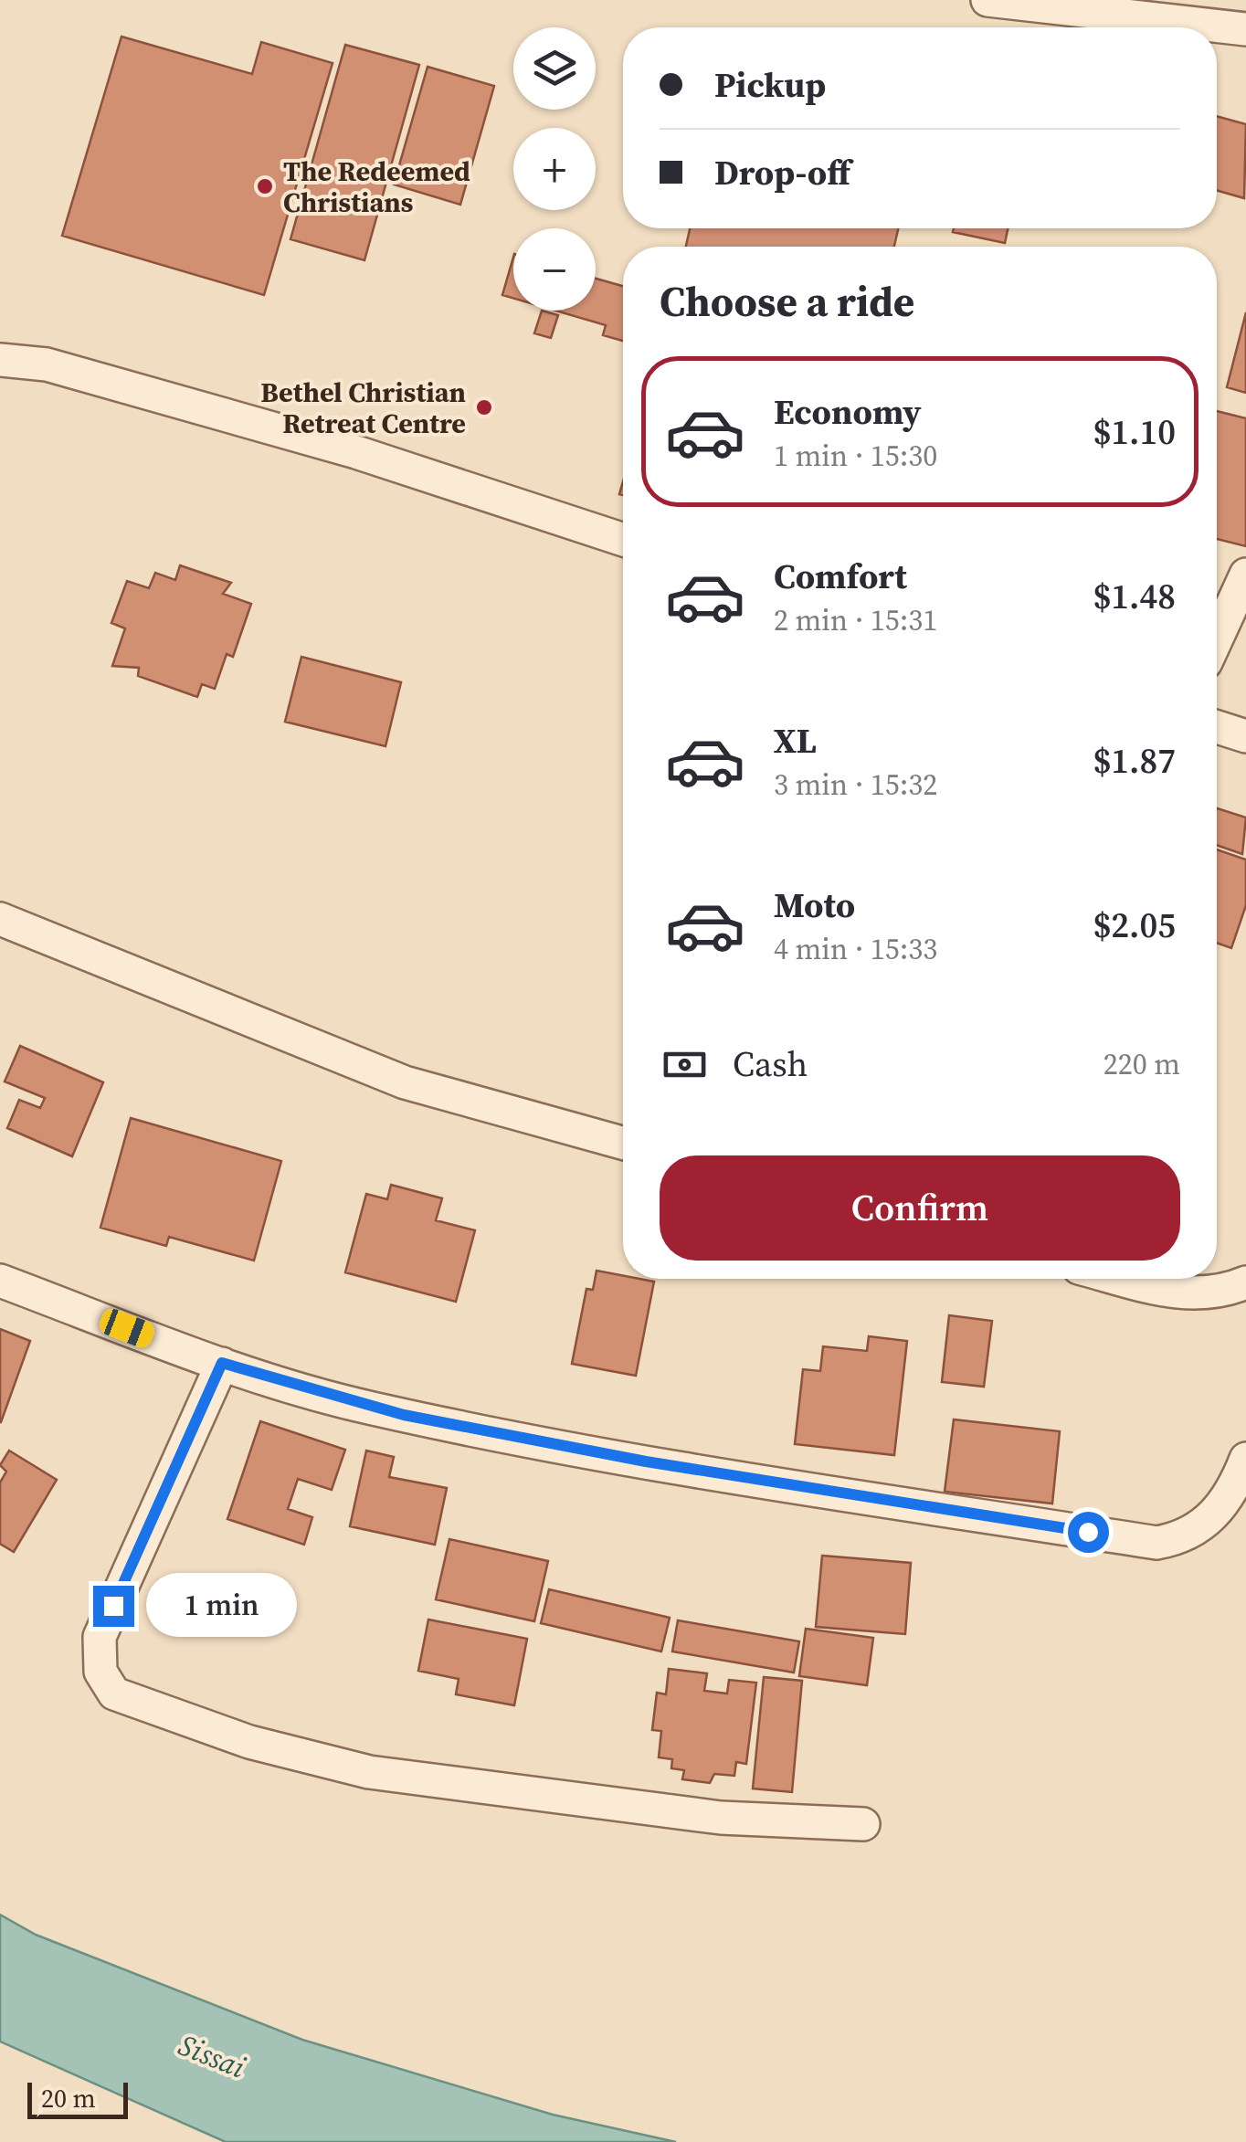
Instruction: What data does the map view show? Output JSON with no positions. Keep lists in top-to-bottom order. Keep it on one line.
{"water":["Sissai"],"places":["The Redeemed Christians","Bethel Christian Retreat Centre"],"scale_bar":"20 m","page":{"map_buttons":["+","−"],"banner":["Pickup","Drop-off"],"heading":"Choose a ride","list":[{"name":"Economy","note":"1 min · 15:30","value":"$1.10"},{"name":"Comfort","note":"2 min · 15:31","value":"$1.48"},{"name":"XL","note":"3 min · 15:32","value":"$1.87"},{"name":"Moto","note":"4 min · 15:33","value":"$2.05"}],"pay":["Cash","220 m"],"buttons":"Confirm","bubble":"1 min","scale":"20 m"}}
